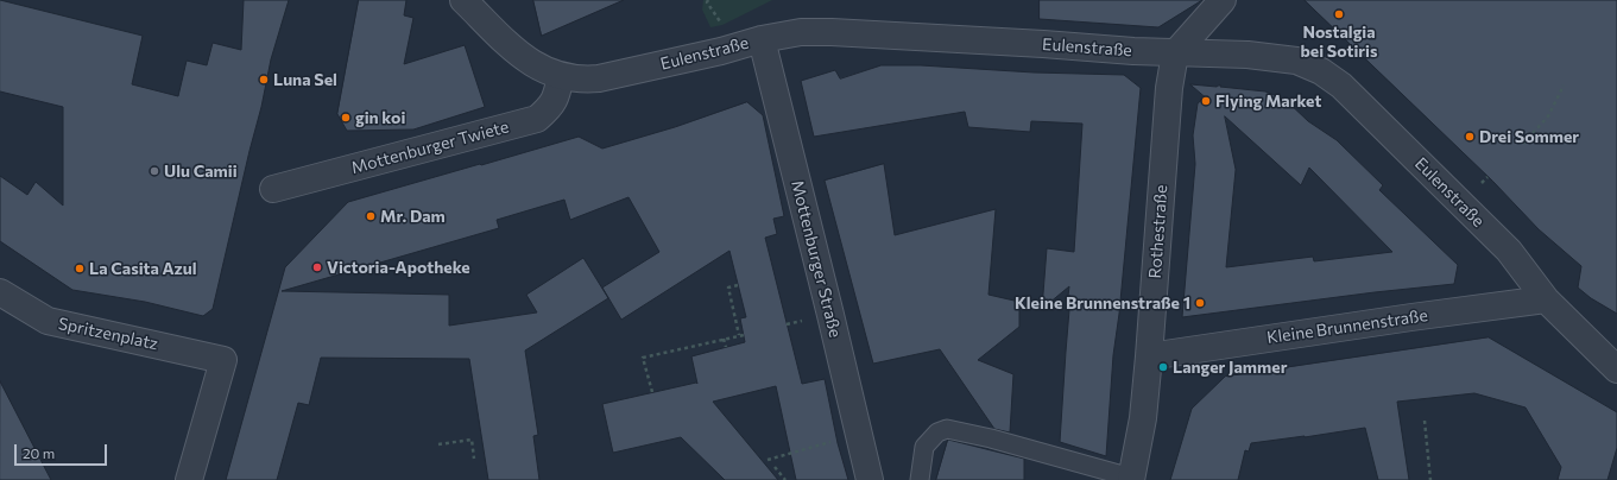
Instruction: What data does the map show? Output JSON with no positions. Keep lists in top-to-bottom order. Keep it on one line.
{"streets":{"street":["Eulenstraße","Mottenburger Twiete","Rothestraße","Mottenburger Straße","Kleine Brunnenstraße","Spritzenplatz"]},"crossings":[["Eulenstraße","Mottenburger Twiete"],["Eulenstraße","Rothestraße"],["Eulenstraße","Mottenburger Straße"],["Eulenstraße","Kleine Brunnenstraße"],["Rothestraße","Kleine Brunnenstraße"]],"places":["Nostalgia bei Sotiris","Luna Sel","Flying Market","gin koi","Drei Sommer","Ulu Camii","Mr. Dam","Victoria-Apotheke","La Casita Azul","Kleine Brunnenstraße 1","Langer Jammer"],"scale_bar":"20 m"}
